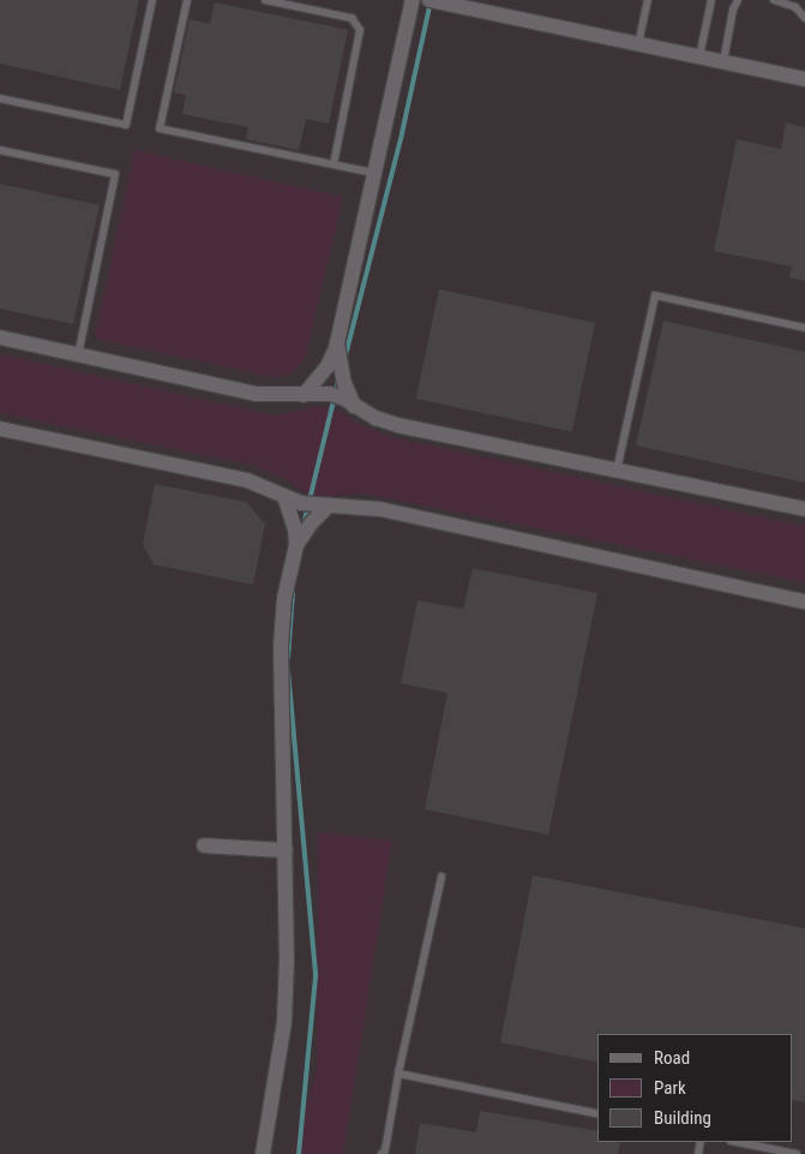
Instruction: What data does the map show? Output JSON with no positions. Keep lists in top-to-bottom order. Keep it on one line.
{"legend":["Road","Park","Building"]}
